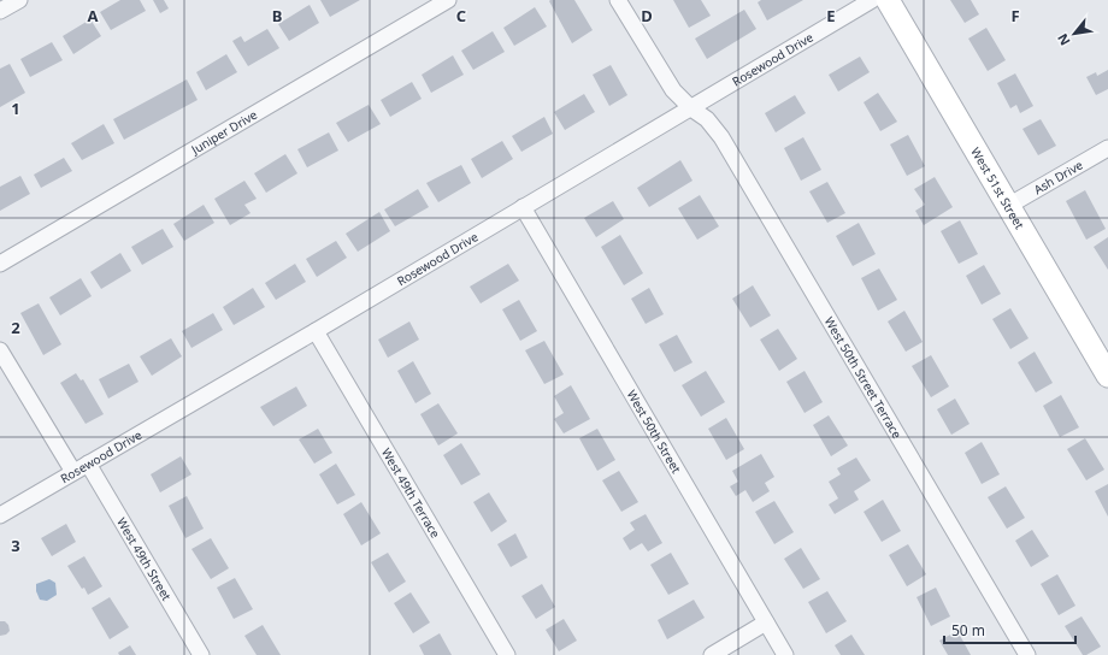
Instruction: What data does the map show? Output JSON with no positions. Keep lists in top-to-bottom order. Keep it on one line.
{"streets":{"street":["Rosewood Drive","Juniper Drive","Ash Drive","West 51st Street","West 50th Street Terrace","West 50th Street","West 49th Terrace","West 49th Street"]},"crossings":[["Rosewood Drive","West 50th Street Terrace"],["Rosewood Drive","West 50th Street"],["Rosewood Drive","West 49th Terrace"],["Rosewood Drive","West 49th Street"],["Ash Drive","West 51st Street"]],"scale_bar":"50 m","north":"bottom left","grid":{"columns":["A","B","C","D","E","F"],"rows":["1","2","3"]}}
